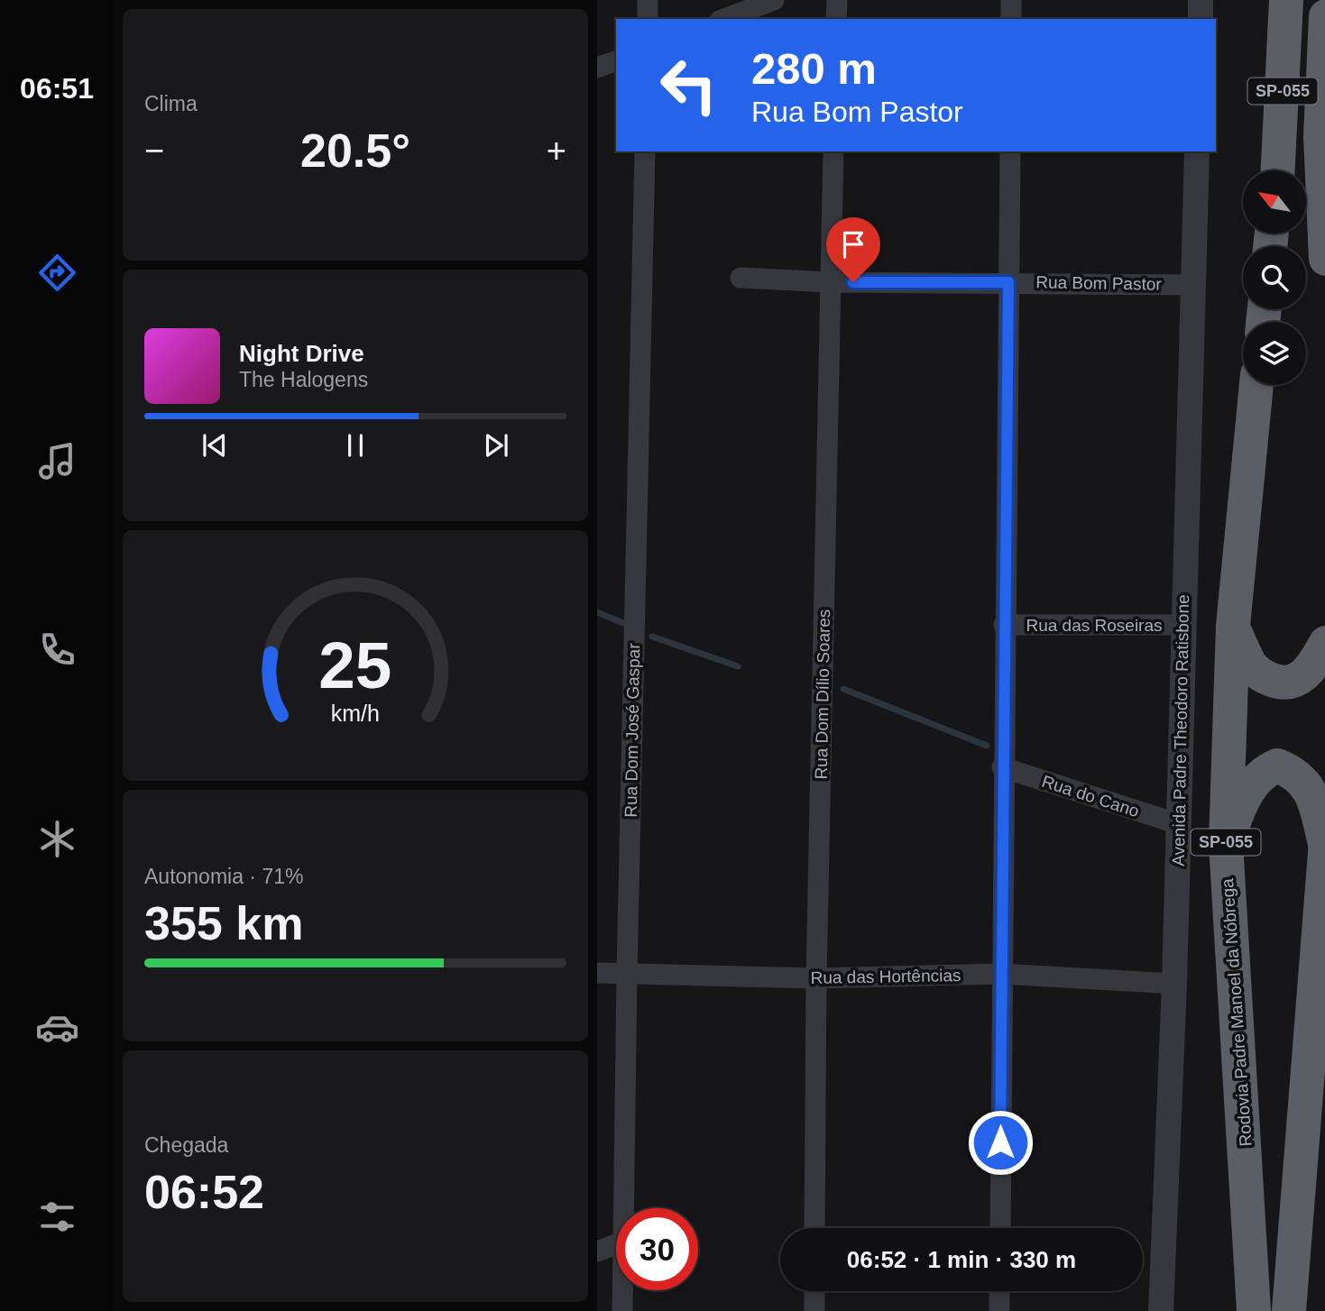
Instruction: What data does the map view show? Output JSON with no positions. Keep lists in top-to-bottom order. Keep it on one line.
{"streets":{"highway":["SP-055","Rodovia Padre Manoel da Nóbrega"],"street":["Rua Bom Pastor","Rua das Roseiras","Rua Dom Dílio Soares","Rua Dom José Gaspar","Avenida Padre Theodoro Ratisbone","Rua do Cano","Rua das Hortências"]},"crossings":[["Rua Bom Pastor","Rua Dom Dílio Soares"],["Rua Bom Pastor","Avenida Padre Theodoro Ratisbone"],["Rua das Roseiras","Avenida Padre Theodoro Ratisbone"],["Rua Dom Dílio Soares","Rua das Hortências"],["Rua Dom José Gaspar","Rua das Hortências"],["Avenida Padre Theodoro Ratisbone","Rua do Cano"],["Avenida Padre Theodoro Ratisbone","Rua das Hortências"]],"north":"top left","page":{"tabs":"06:51","tile":["Clima",["Autonomia · 71%","355 km"],["Chegada","06:52"]],"turn":["280 m","Rua Bom Pastor"],"heat":["−","20.5°","+"],"song":["Night Drive","The Halogens"],"limit":"30","trip":"06:52 · 1 min · 330 m","gauge":["25","km/h"]}}
